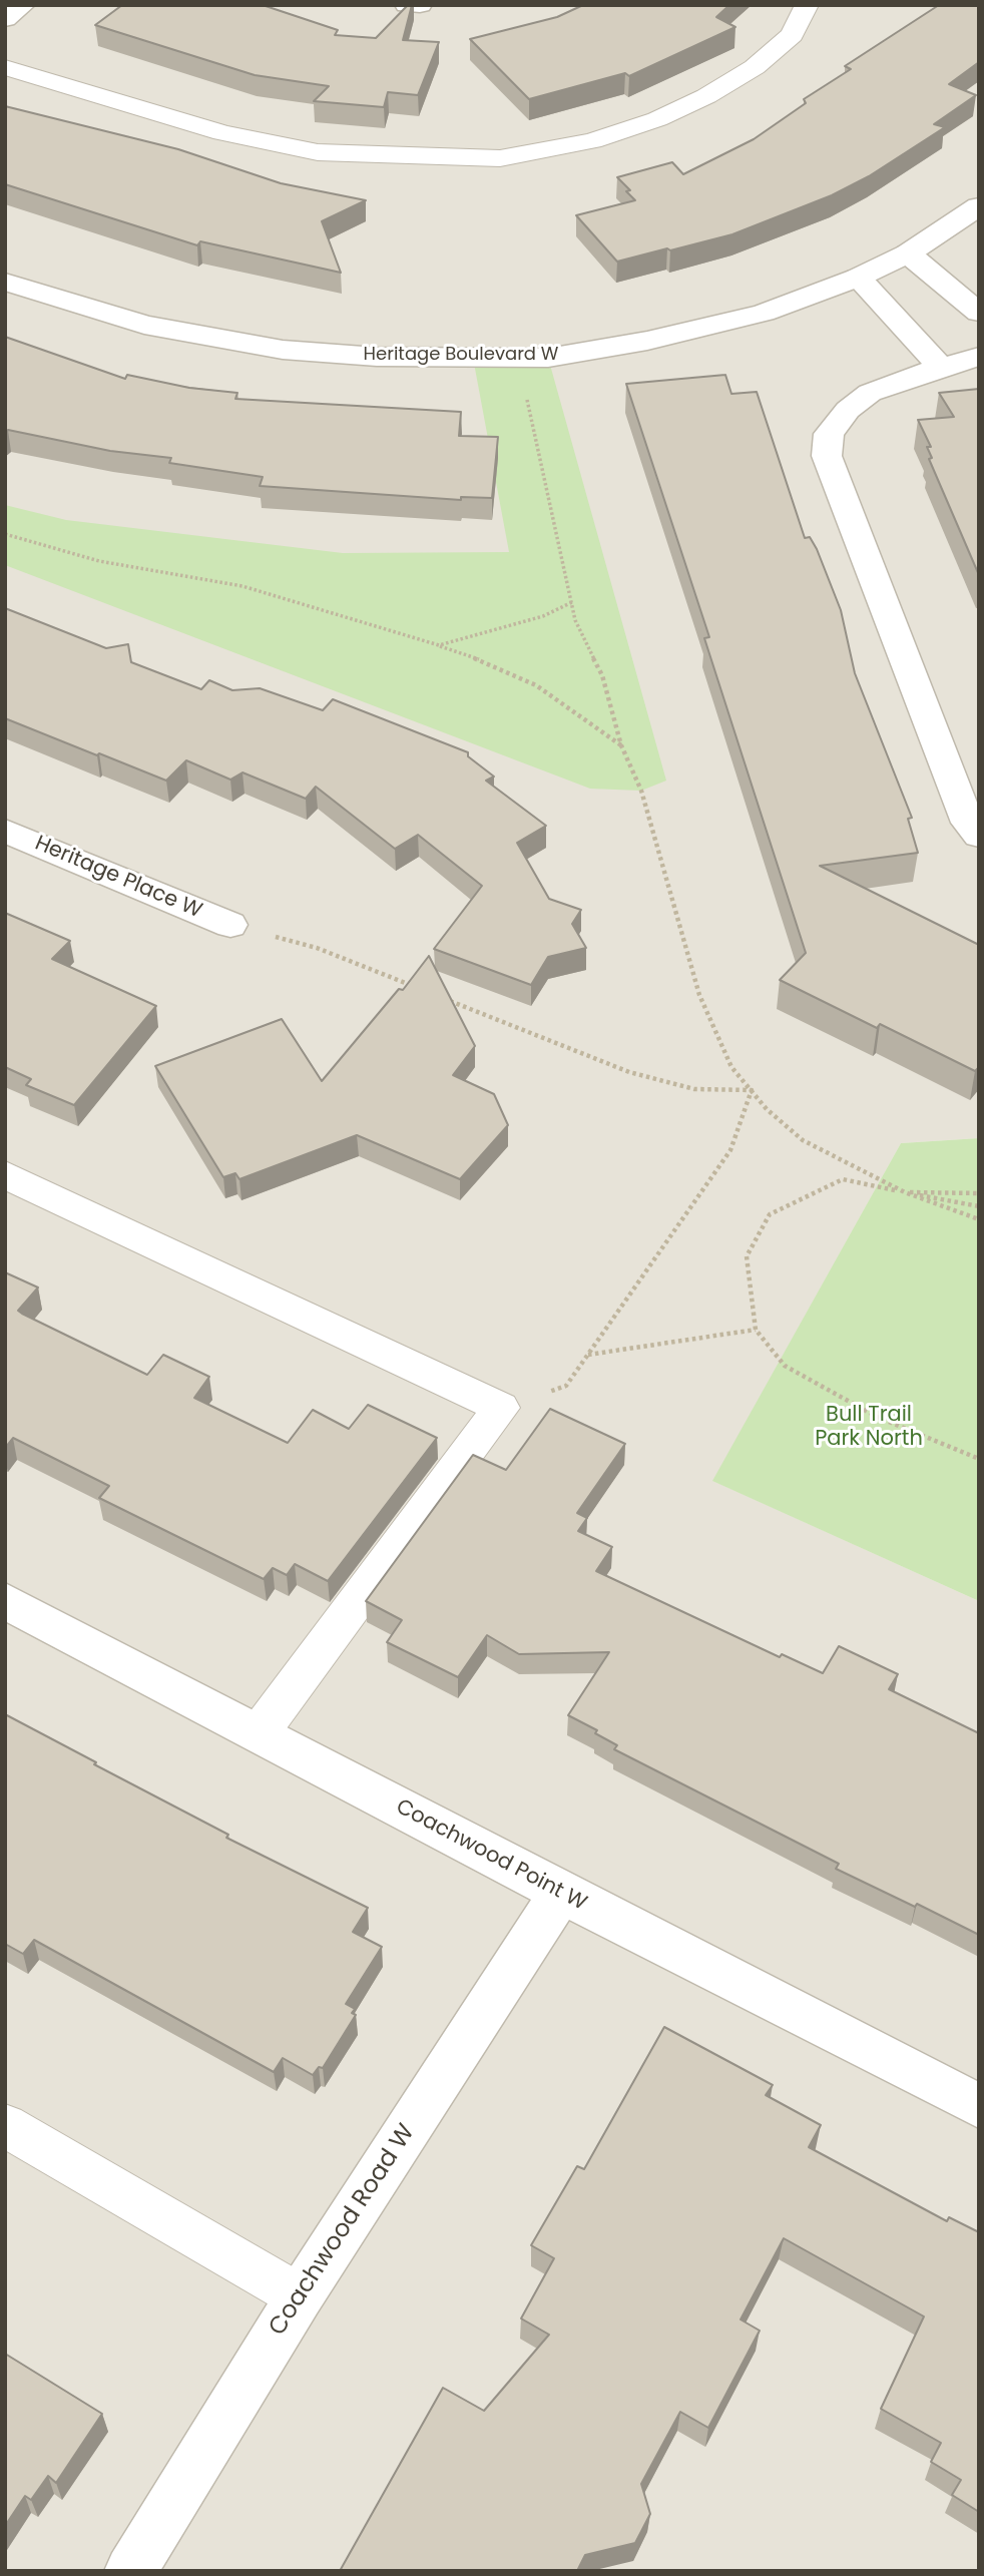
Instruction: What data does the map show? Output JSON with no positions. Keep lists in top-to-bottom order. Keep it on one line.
{"streets":{"street":["Heritage Boulevard W","Heritage Place W","Coachwood Point W","Coachwood Road W"]},"crossings":[["Coachwood Point W","Coachwood Road W"]],"parks":["Bull Trail Park North"]}
